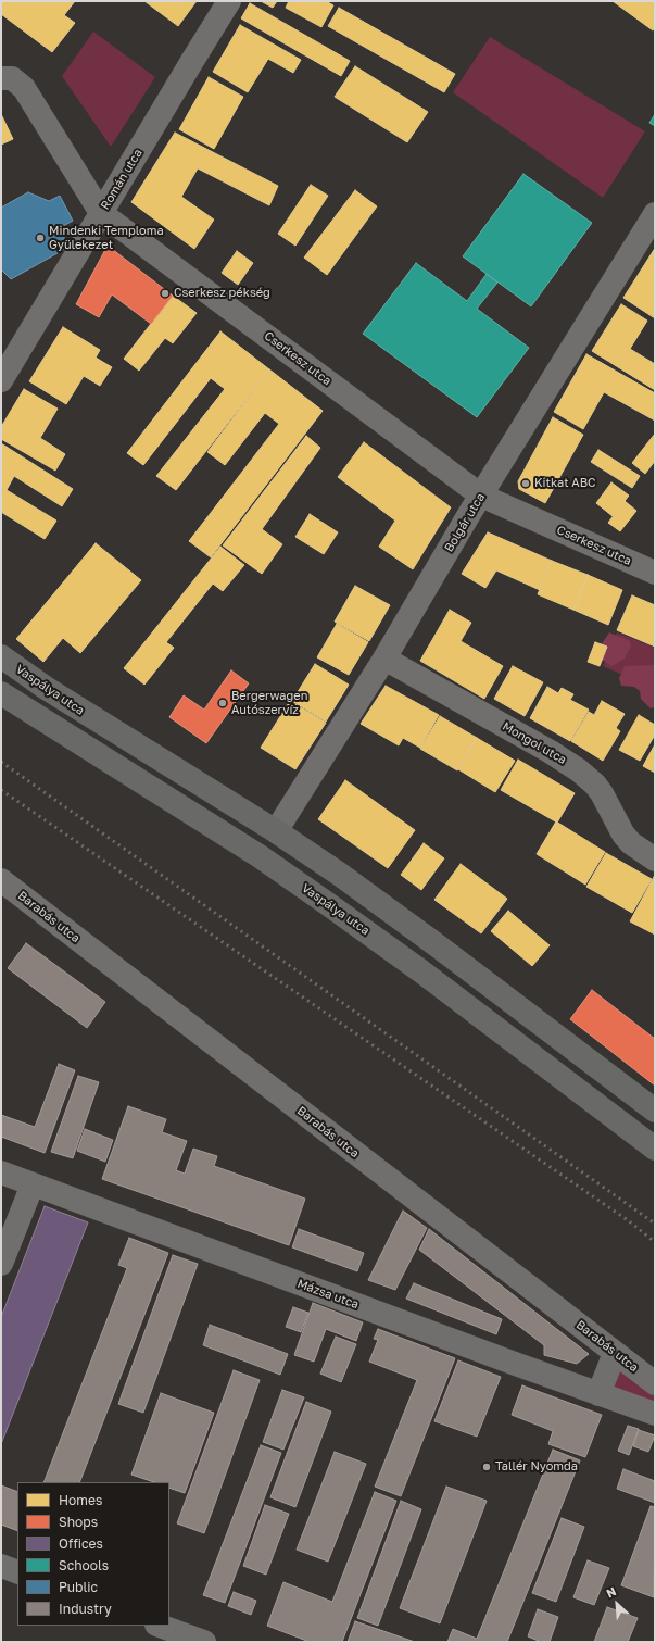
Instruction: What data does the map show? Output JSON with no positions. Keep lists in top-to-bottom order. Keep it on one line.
{"streets":{"main road":["Vaspálya utca"],"street":["Román utca","Cserkesz utca","Bolgár utca","Mongol utca","Barabás utca","Mázsa utca"]},"crossings":[["Román utca","Cserkesz utca"],["Cserkesz utca","Bolgár utca"],["Bolgár utca","Vaspálya utca"],["Bolgár utca","Mongol utca"]],"places":["Mindenki Temploma Gyülekezet","Cserkesz pékség","Kitkat ABC","Bergerwagen Autószervíz","Tallér Nyomda"],"legend":["Homes","Shops","Offices","Schools","Public","Industry"],"north":"top left"}
